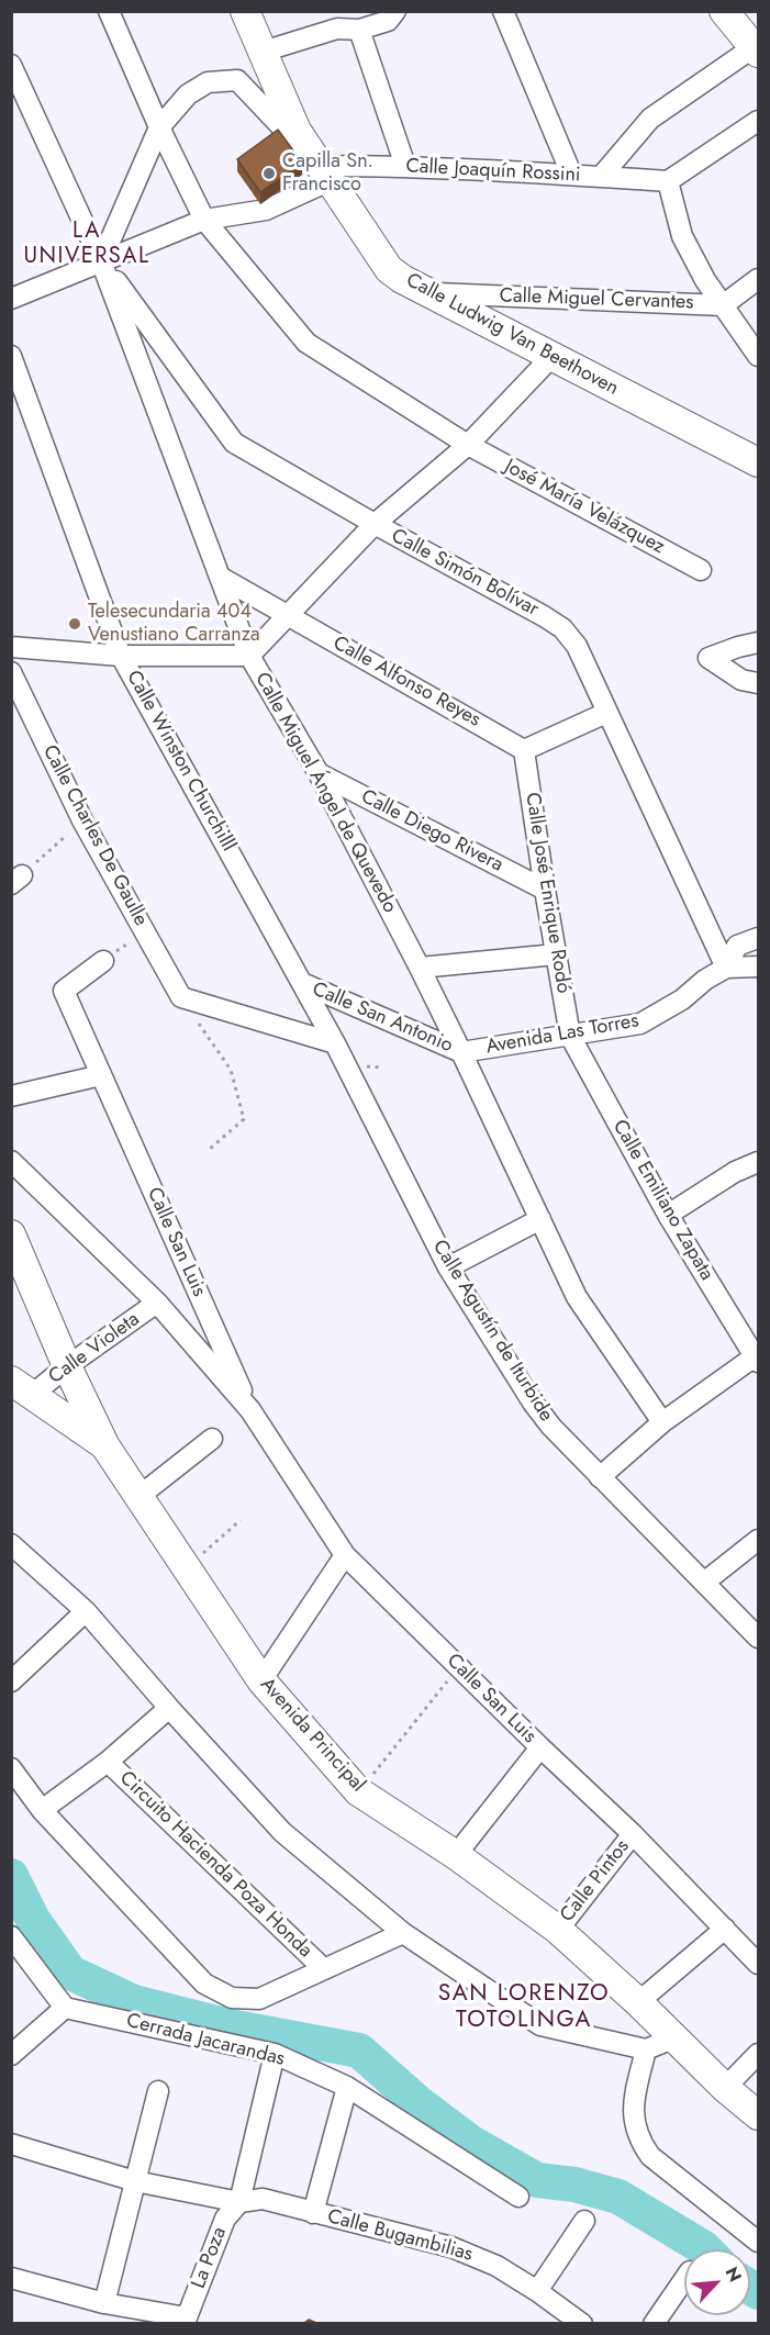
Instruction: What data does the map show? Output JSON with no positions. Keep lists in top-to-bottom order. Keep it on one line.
{"streets":{"street":["Calle Joaquín Rossini","Calle Miguel Cervantes","Calle Ludwig Van Beethoven","José María Velázquez","Calle Simón Bolívar","Calle Alfonso Reyes","Calle Winston Churchilll","Calle Miguel Ángel de Quevedo","Calle Diego Rivera","Calle Charles De Gaulle","Calle José Enrique Rodó","Calle San Antonio","Avenida Las Torres","Calle Emiliano Zapata","Calle San Luis","Calle Agustín de Iturbide","Calle Violeta","Avenida Principal","Circuito Hacienda Poza Honda","Calle Pintos","Cerrada Jacarandas","Calle Bugambilias","La Poza"]},"crossings":[["Calle Joaquín Rossini","Calle Miguel Cervantes"],["Calle Joaquín Rossini","Calle Ludwig Van Beethoven"],["Calle Miguel Cervantes","Calle Ludwig Van Beethoven"],["Calle Simón Bolívar","Calle Miguel Ángel de Quevedo"],["Calle Simón Bolívar","Avenida Las Torres"],["Calle Alfonso Reyes","Calle Miguel Ángel de Quevedo"],["Calle Alfonso Reyes","Calle José Enrique Rodó"],["Calle Winston Churchilll","Calle San Antonio"],["Calle Winston Churchilll","Calle Agustín de Iturbide"],["Calle Miguel Ángel de Quevedo","Calle Diego Rivera"],["Calle Miguel Ángel de Quevedo","Calle San Antonio"],["Calle Miguel Ángel de Quevedo","Avenida Las Torres"],["Calle Diego Rivera","Calle José Enrique Rodó"],["Calle José Enrique Rodó","Avenida Las Torres"],["Calle José Enrique Rodó","Calle Emiliano Zapata"],["Calle San Antonio","Avenida Las Torres"],["Avenida Las Torres","Calle Emiliano Zapata"],["Calle San Luis","Calle Violeta"],["Calle San Luis","Calle Pintos"],["Calle Violeta","Avenida Principal"],["Avenida Principal","Calle Pintos"],["Calle Bugambilias","La Poza"]],"districts":["LA UNIVERSAL","SAN LORENZO TOTOLINGA"],"places":["Capilla Sn. Francisco","Telesecundaria 404 Venustiano Carranza"],"north":"top right"}
